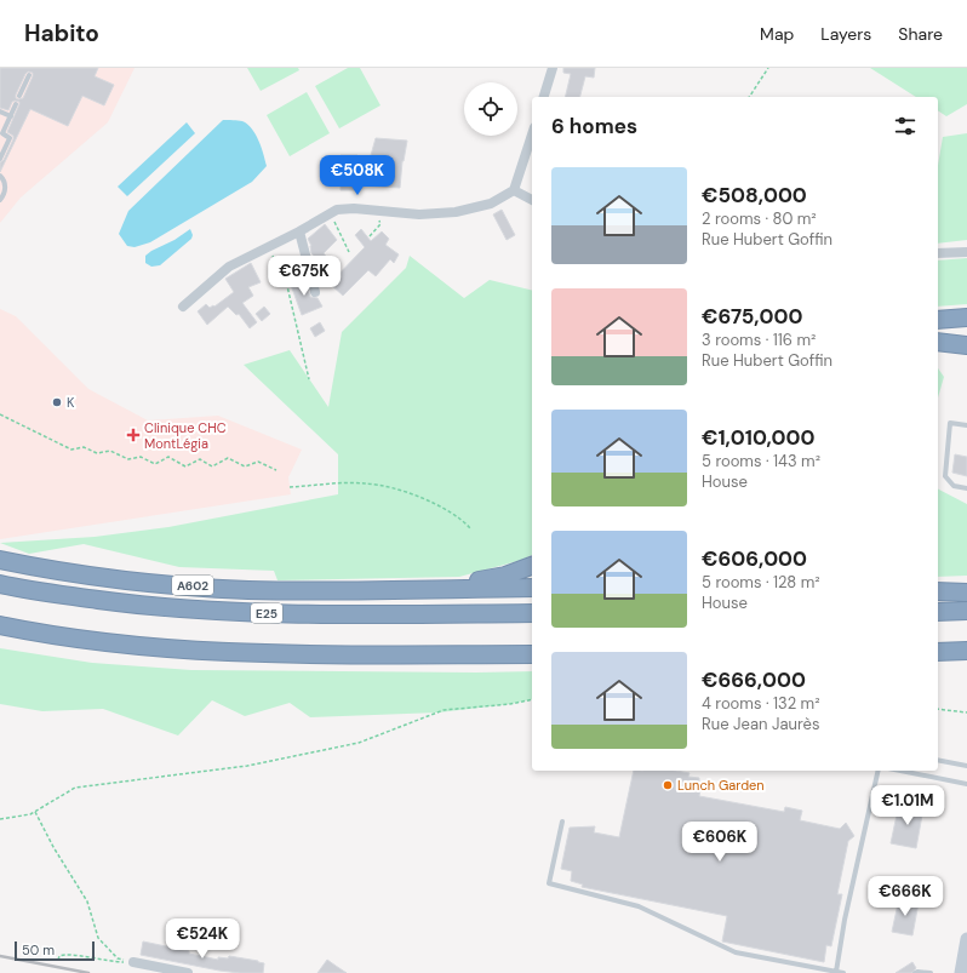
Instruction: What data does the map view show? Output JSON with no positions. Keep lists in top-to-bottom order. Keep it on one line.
{"streets":{"highway":["A602","E25"]},"places":{"other":["K","Lunch Garden"],"health":["Clinique CHC MontLégia"]},"scale_bar":"50 m","page":{"header":"Habito","nav":["Map","Layers","Share"],"heading":"6 homes","price":["€508K","€675K","€1.01M","€606K","€666K","€524K"],"list":[{"name":"€508,000","note":"2 rooms · 80 m² · Rue Hubert Goffin"},{"name":"€675,000","note":"3 rooms · 116 m² · Rue Hubert Goffin"},{"name":"€1,010,000","note":"5 rooms · 143 m² · House"},{"name":"€606,000","note":"5 rooms · 128 m² · House"},{"name":"€666,000","note":"4 rooms · 132 m² · Rue Jean Jaurès"}],"scale":"50 m"}}
